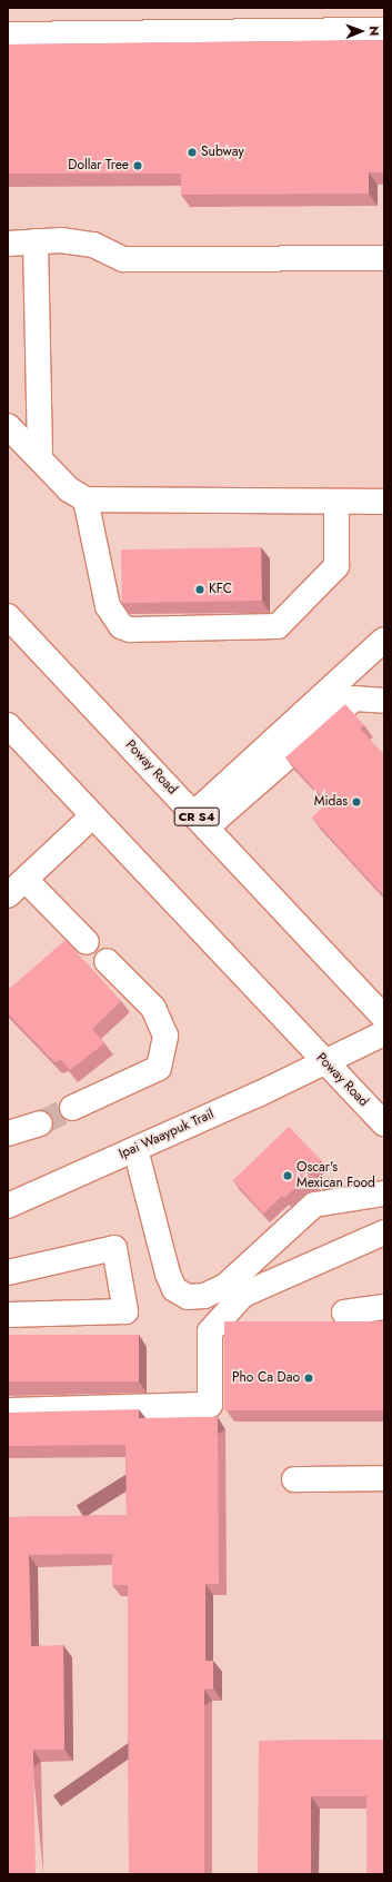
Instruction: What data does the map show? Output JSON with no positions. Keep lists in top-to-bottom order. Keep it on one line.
{"streets":{"main road":["Poway Road","CR S4","Ipai Waaypuk Trail"]},"crossings":[["Poway Road","Ipai Waaypuk Trail"]],"places":["Subway","Dollar Tree","KFC","Midas","Oscar's Mexican Food","Pho Ca Dao"],"north":"right"}
